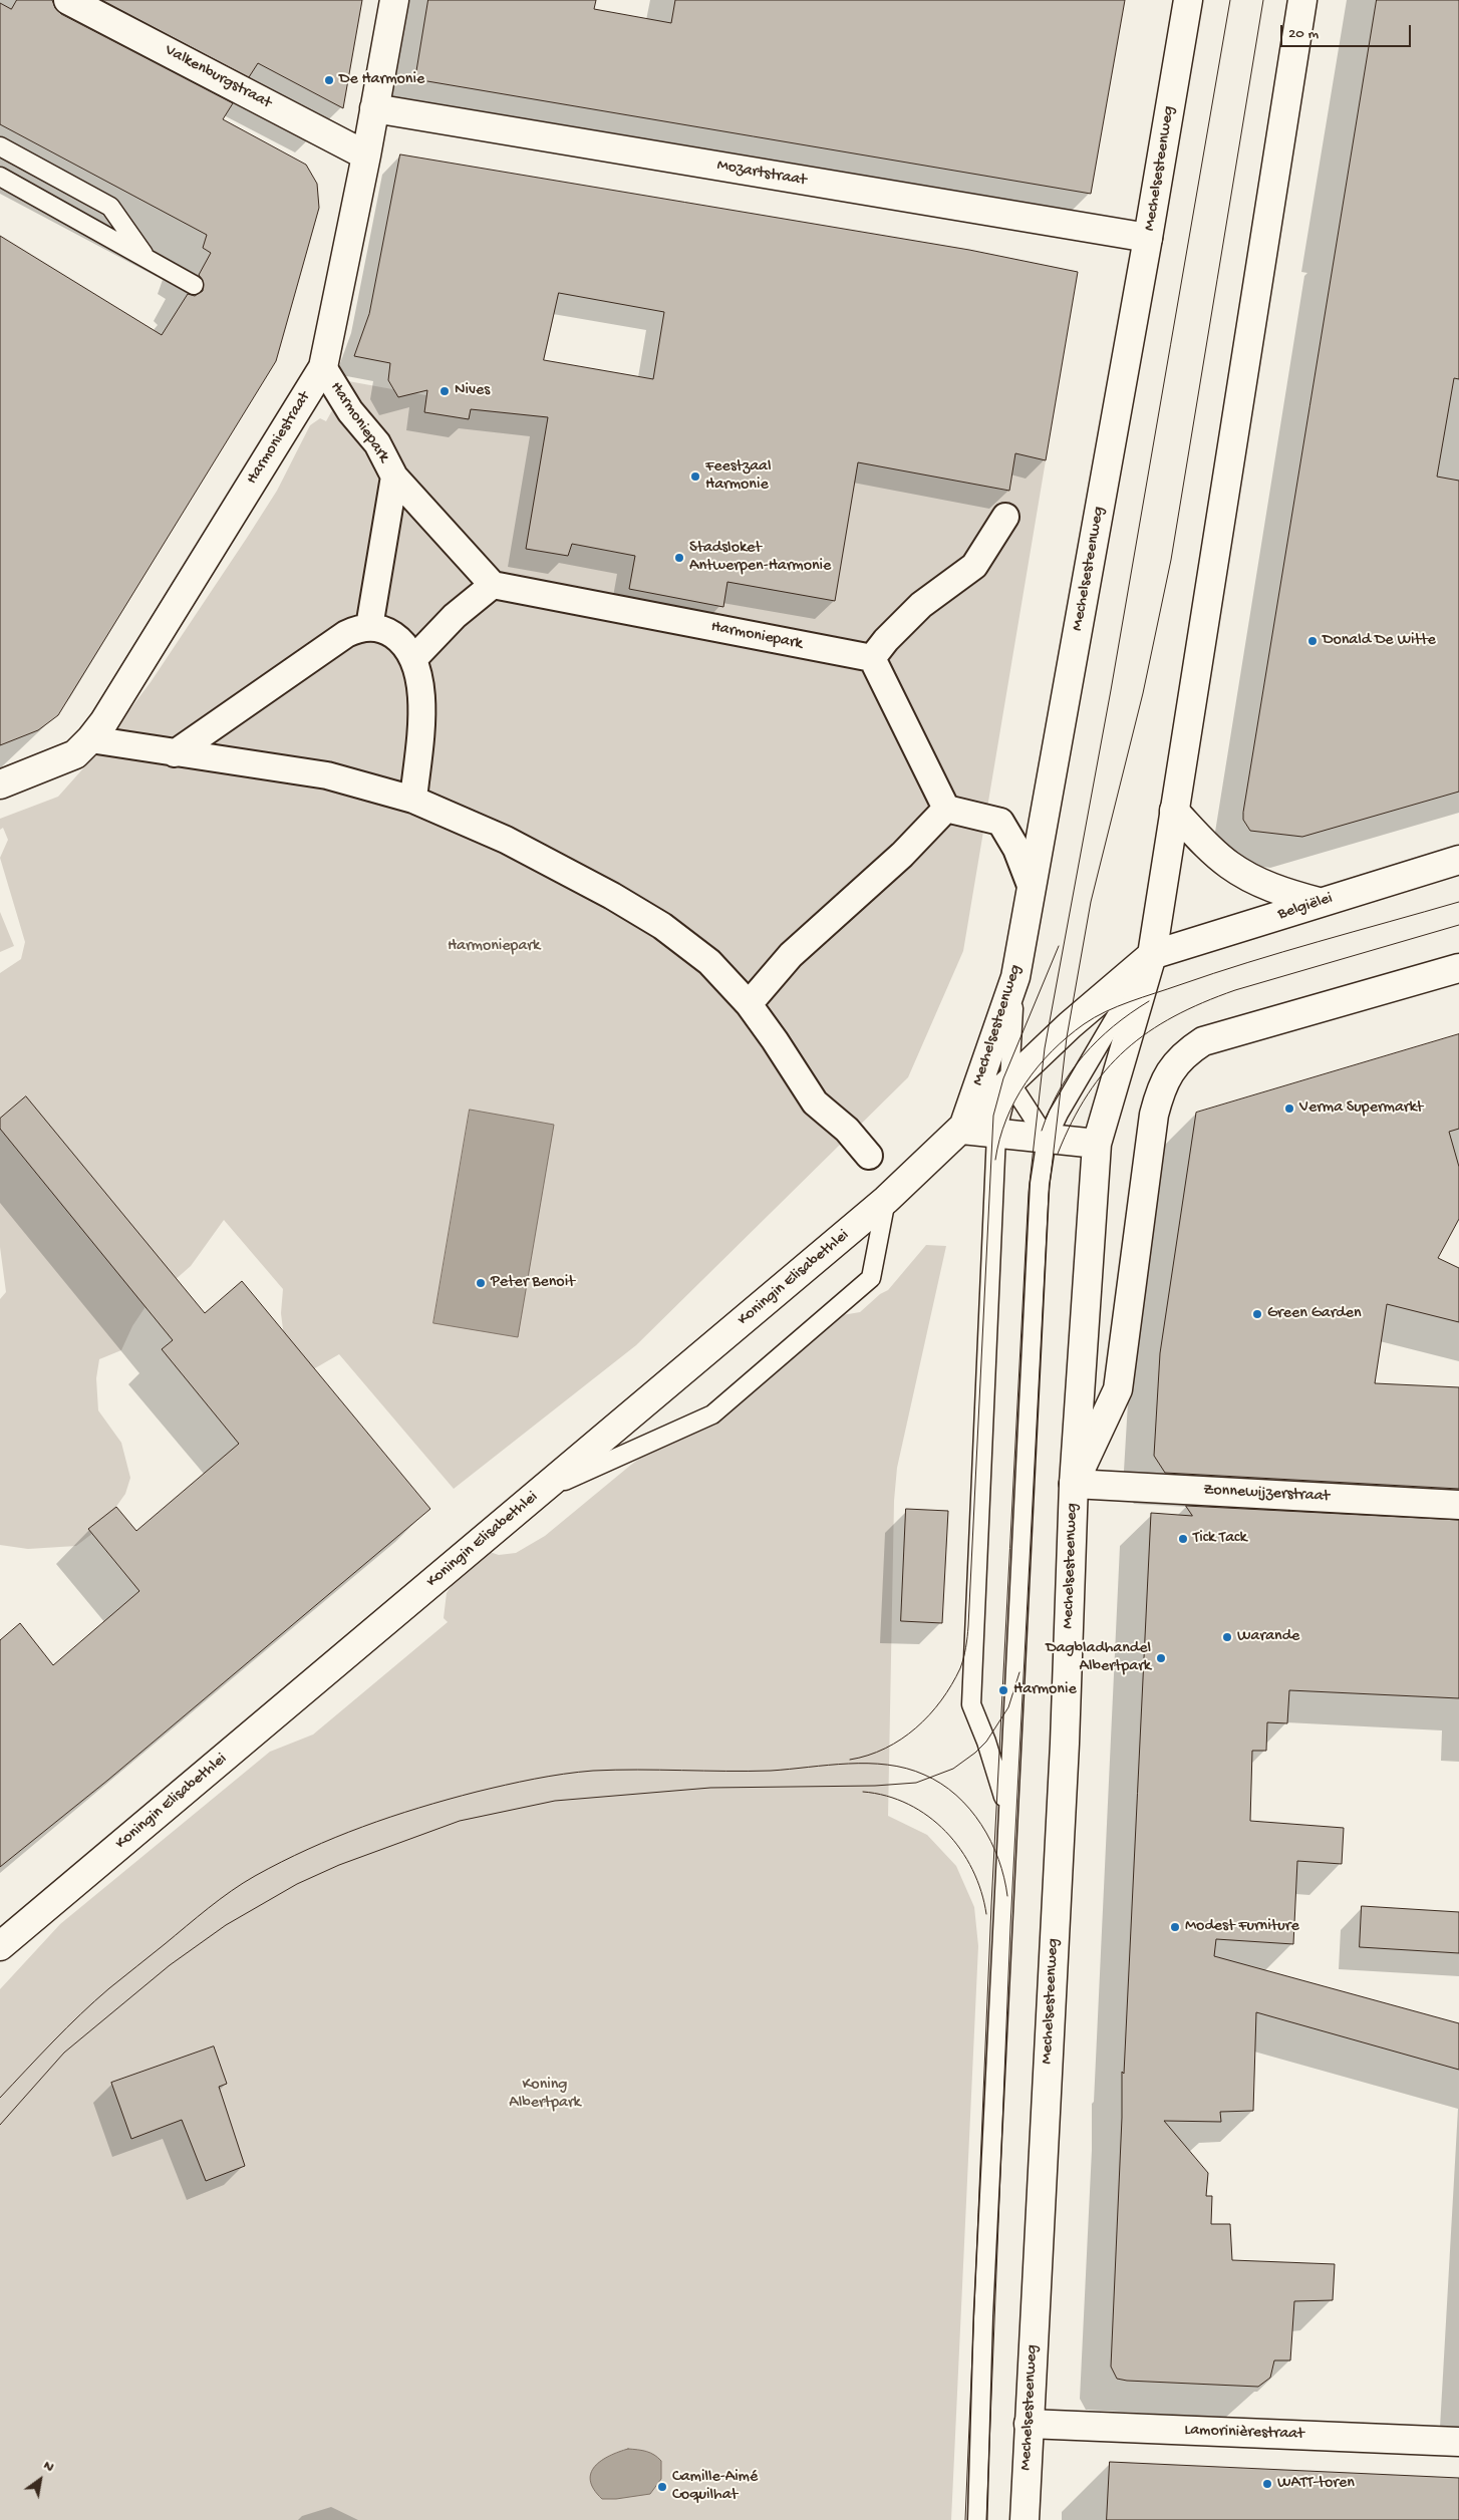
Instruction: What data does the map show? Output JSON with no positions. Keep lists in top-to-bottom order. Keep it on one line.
{"streets":{"main road":["Valkenburgstraat","Mechelsesteenweg","Mozartstraat","Harmoniestraat","Belgiëlei","Koningin Elisabethlei","Zonnewijzerstraat","Lamorinièrestraat"],"street":["Harmoniepark"]},"crossings":[["Valkenburgstraat","Harmoniestraat"],["Mechelsesteenweg","Mozartstraat"],["Mechelsesteenweg","Belgiëlei"],["Mechelsesteenweg","Koningin Elisabethlei"],["Mechelsesteenweg","Zonnewijzerstraat"],["Mechelsesteenweg","Lamorinièrestraat"],["Mozartstraat","Harmoniestraat"],["Harmoniepark","Harmoniestraat"],["Belgiëlei","Koningin Elisabethlei"]],"parks":["Harmoniepark","Koning Albertpark"],"places":["De Harmonie","Nives","Feestzaal Harmonie","Stadsloket Antwerpen-Harmonie","Donald De Witte","Verma Supermarkt","Peter Benoit","Green Garden","Tick Tack","Warande","Dagbladhandel Albertpark","Harmonie","Modest Furniture","WATT-toren","Camille-Aimé Coquilhat"],"scale_bar":"20 m","north":"top right"}
